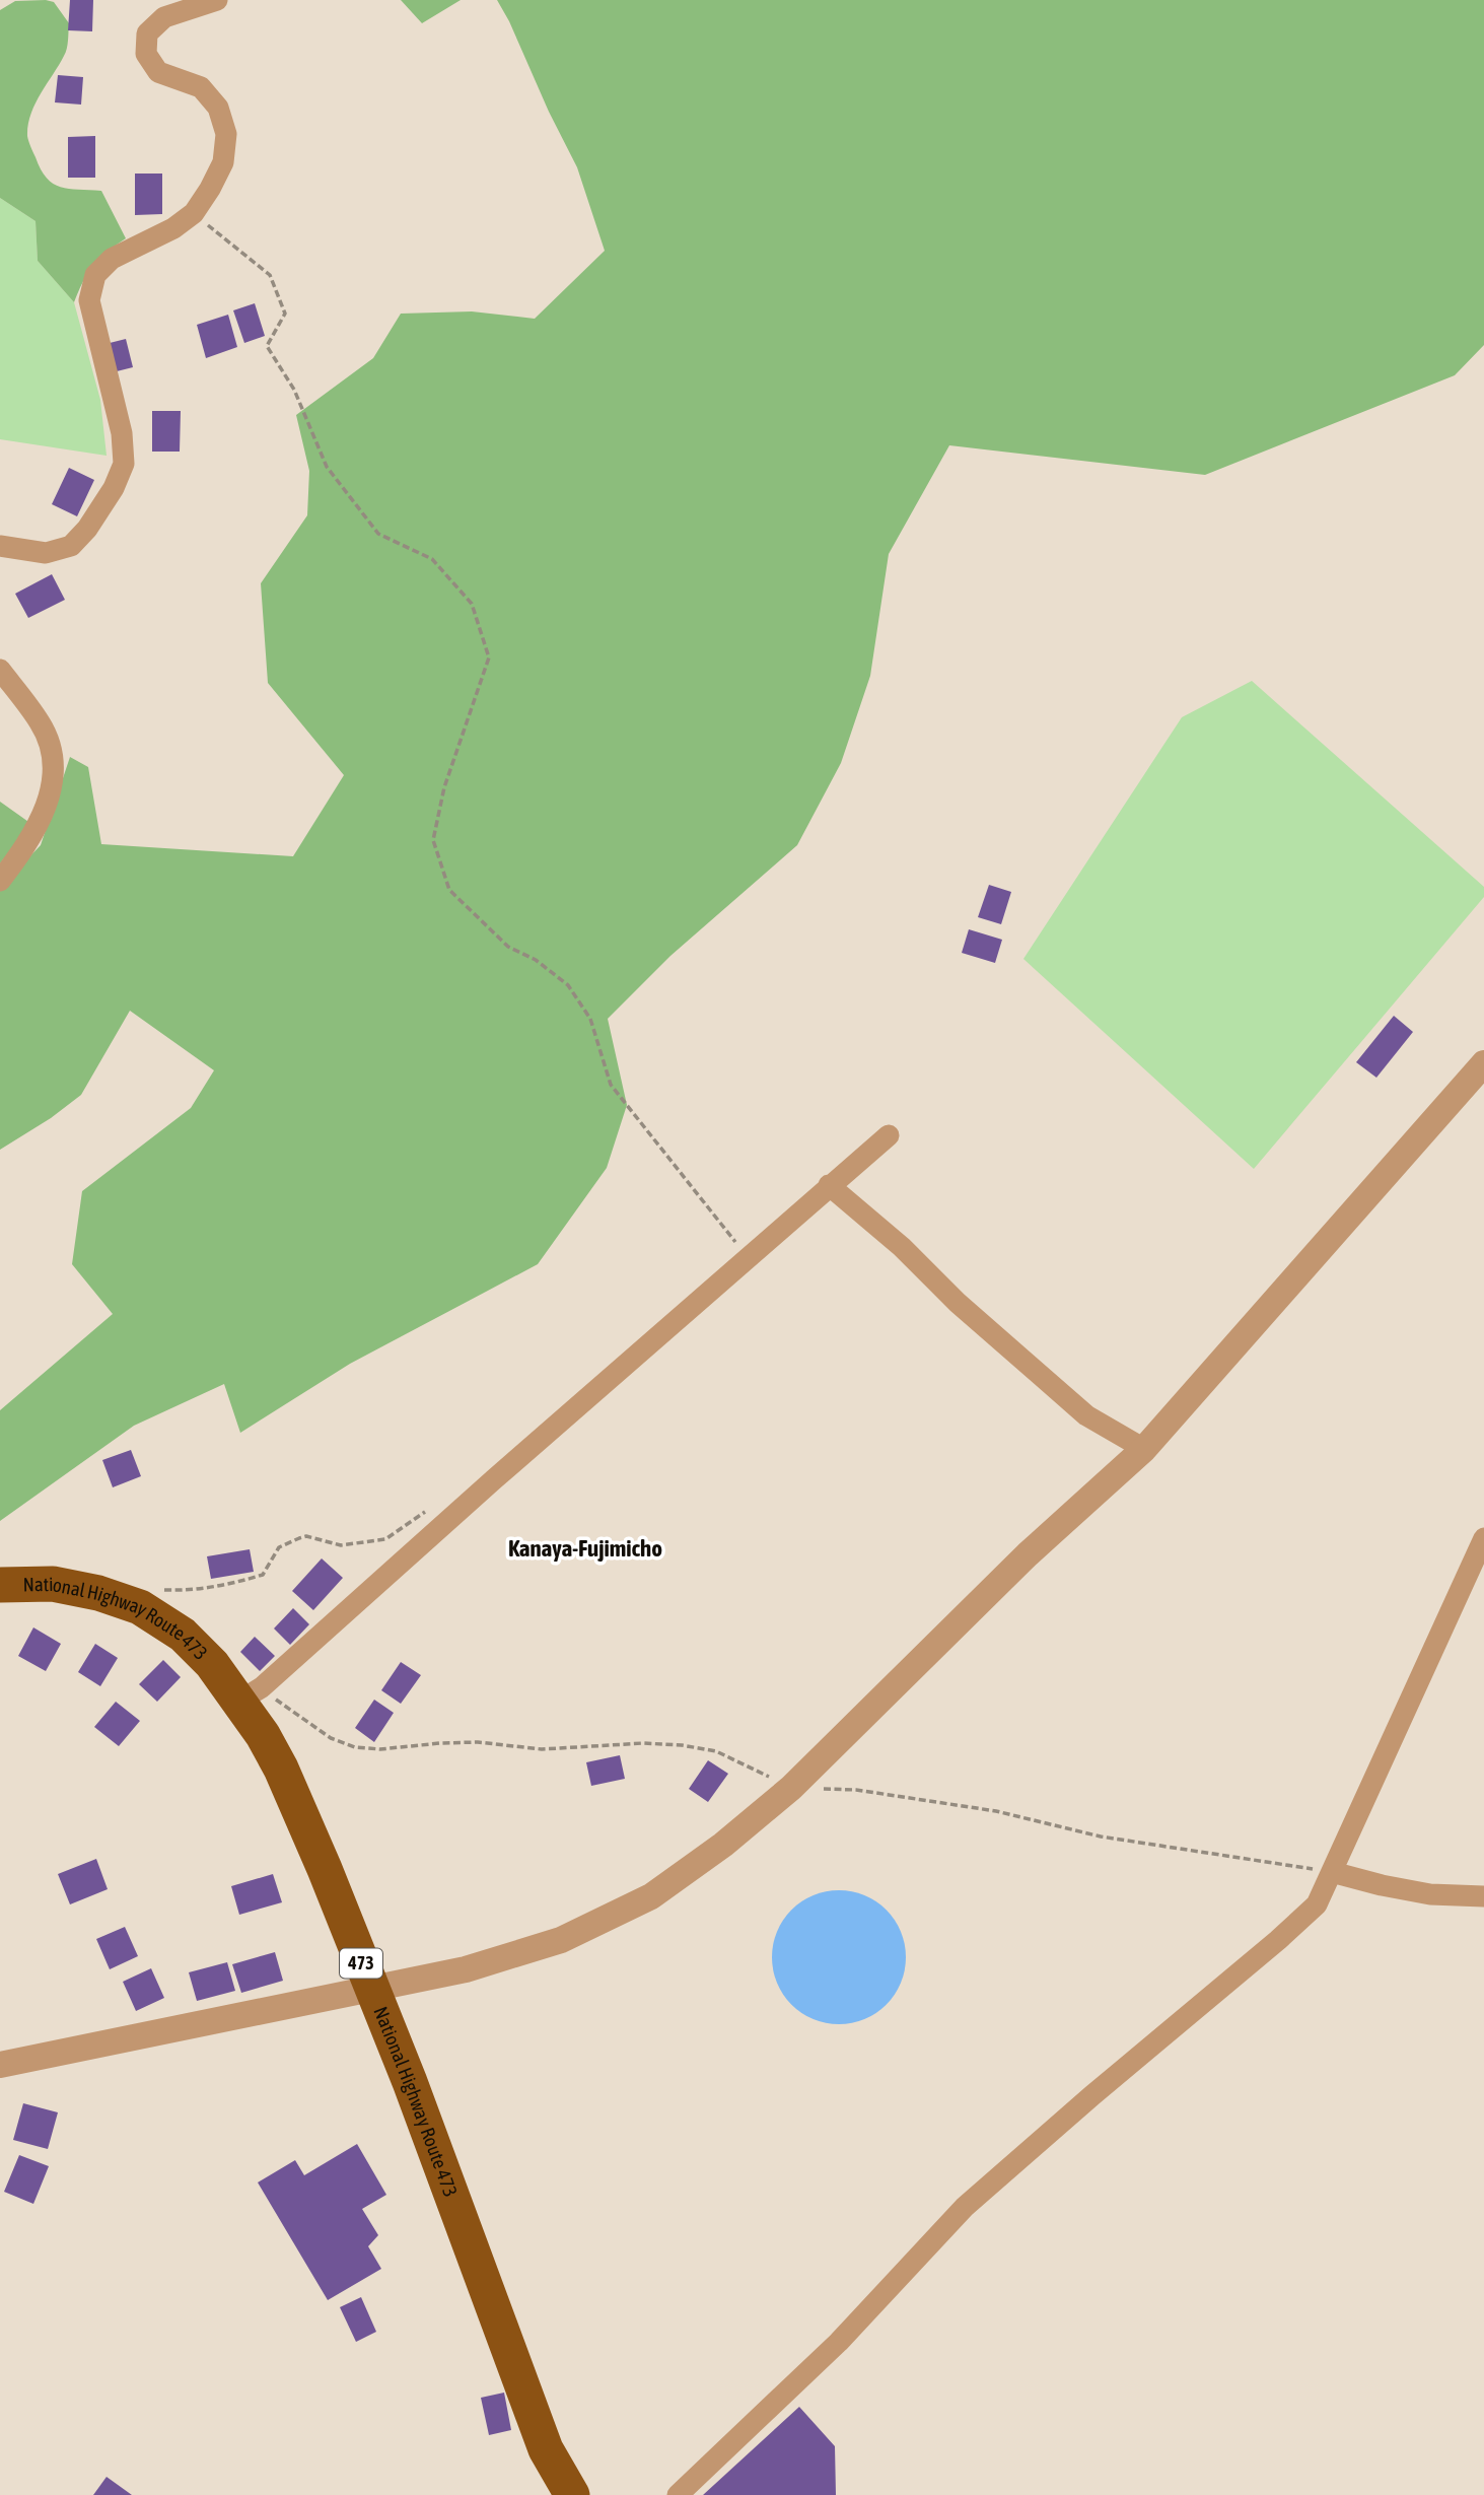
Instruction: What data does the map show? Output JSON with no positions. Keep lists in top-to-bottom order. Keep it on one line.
{"streets":{"highway":["National Highway Route 473","473"]},"districts":["Kanaya-Fujimicho"]}
